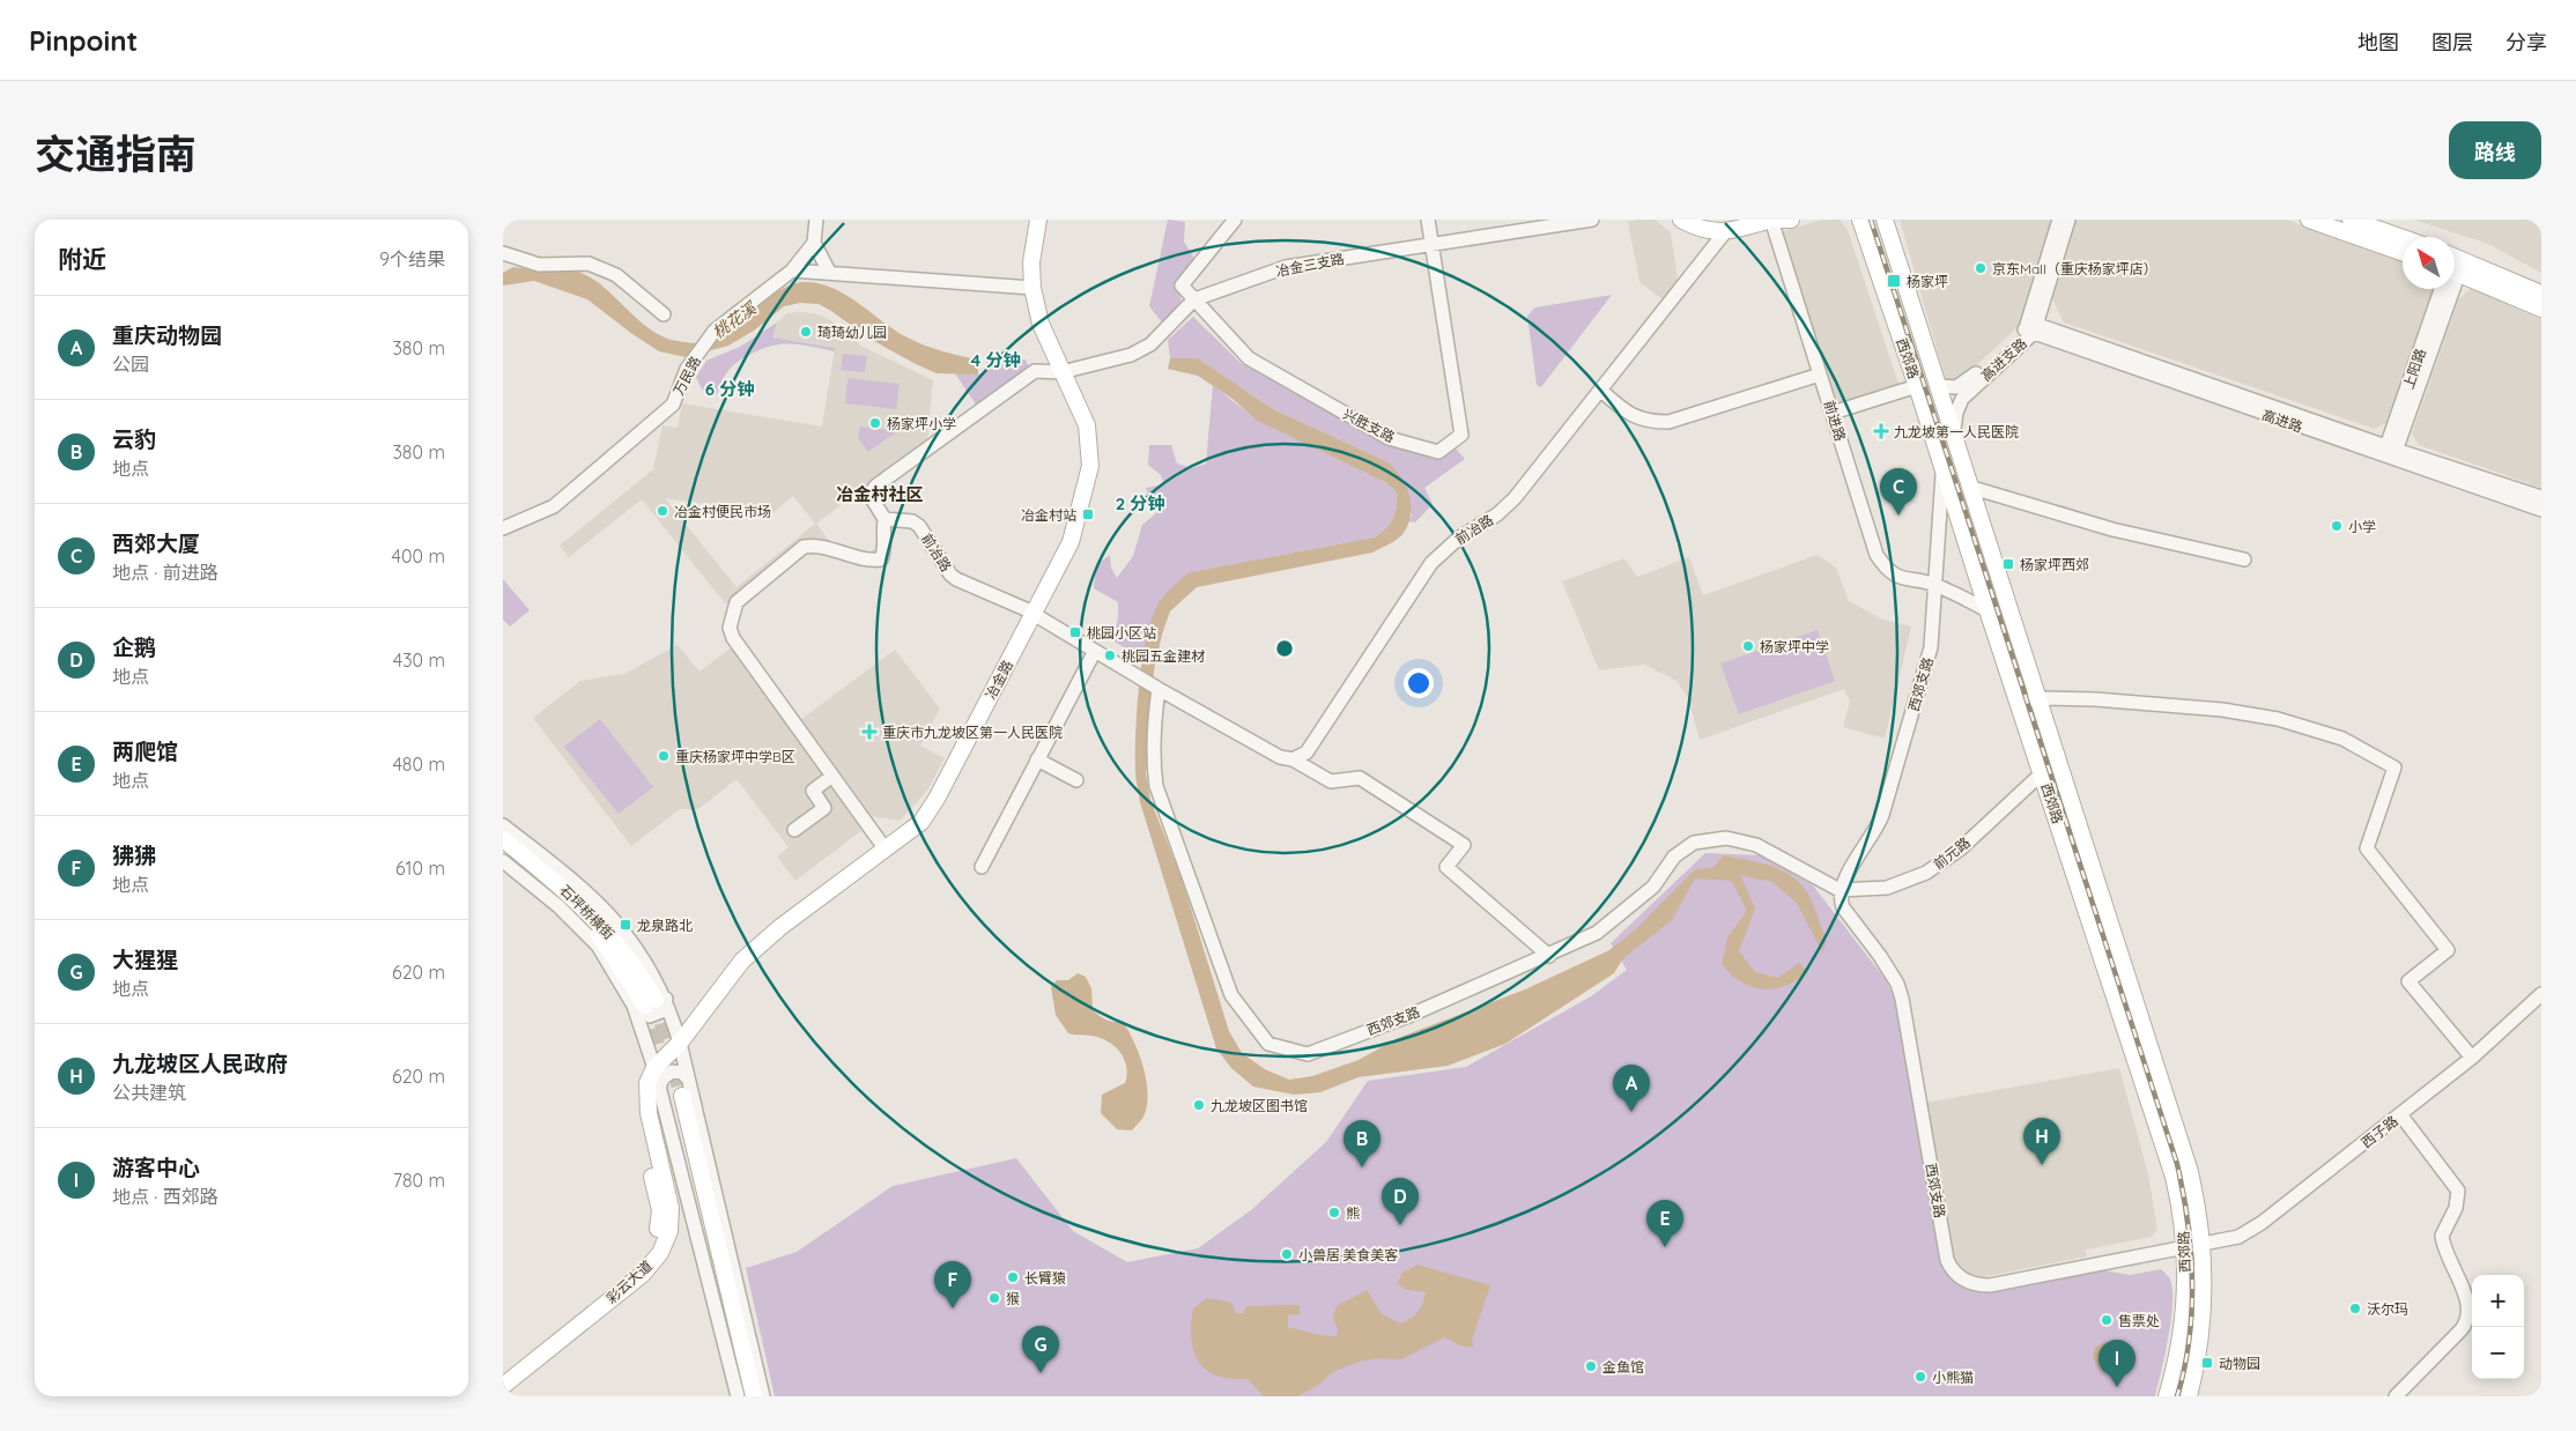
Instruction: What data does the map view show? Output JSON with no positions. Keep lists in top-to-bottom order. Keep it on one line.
{"streets":{"main road":["西郊路","冶金路","石坪桥横街","彩云大道"],"street":["冶金三支路","高进支路","万民路","前进路","高进路","兴胜支路","前冶路","西郊支路","前元路","西子路"]},"crossings":[["冶金三支路","兴胜支路"],["冶金三支路","冶金路"],["西郊路","高进支路"],["西郊路","前进路"],["西郊路","西郊支路"],["西郊路","前元路"],["西郊路","西子路"],["高进支路","高进路"],["前进路","西郊支路"],["前冶路","冶金路"],["前冶路","西郊支路"],["冶金路","彩云大道"],["西郊支路","前元路"],["西郊支路","西子路"]],"districts":["冶金村社区"],"water":["桃花溪"],"places":{"other":["京东Mall（重庆杨家坪店）","琦琦幼儿园","杨家坪小学","冶金村便民市场","小学","杨家坪中学","桃园五金建材","重庆杨家坪中学B区","九龙坡区图书馆","熊","小兽居·美食美客","长臂猿","猴","沃尔玛","售票处","金鱼馆","小熊猫"],"transit":["杨家坪","冶金村站","杨家坪西郊","桃园小区站","龙泉路北","动物园"],"health":["九龙坡第一人民医院","重庆市九龙坡区第一人民医院"]},"north":"top left","page":{"header":"Pinpoint","nav":["地图","图层","分享"],"title":"交通指南","buttons":"路线","heading":["附近","9个结果"],"list":[{"mark":"A","name":"重庆动物园","note":"公园","value":"380 m"},{"mark":"B","name":"云豹","note":"地点","value":"380 m"},{"mark":"C","name":"西郊大厦","note":"地点 · 前进路","value":"400 m"},{"mark":"D","name":"企鹅","note":"地点","value":"430 m"},{"mark":"E","name":"两爬馆","note":"地点","value":"480 m"},{"mark":"F","name":"狒狒","note":"地点","value":"610 m"},{"mark":"G","name":"大猩猩","note":"地点","value":"620 m"},{"mark":"H","name":"九龙坡区人民政府","note":"公共建筑","value":"620 m"},{"mark":"I","name":"游客中心","note":"地点 · 西郊路","value":"780 m"}],"pins":["C","A","H","B","D","E","F","G","I"],"map_buttons":["+","−"]},"rings":["4 分钟","6 分钟","2 分钟"]}
